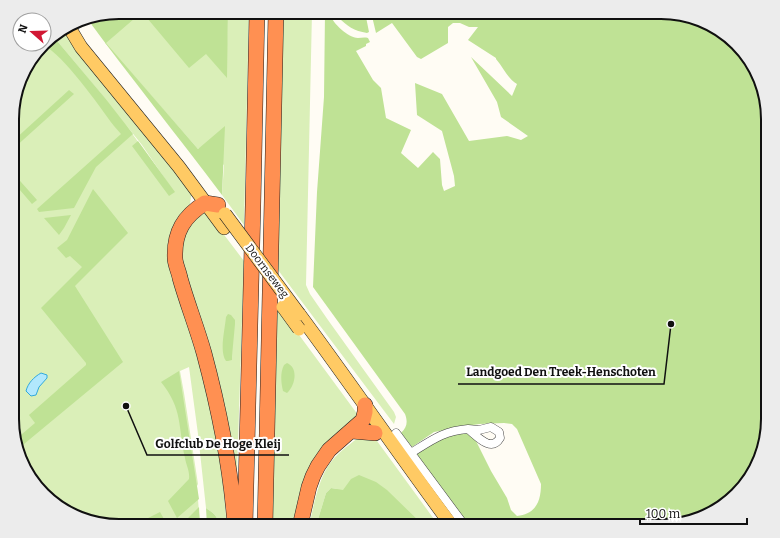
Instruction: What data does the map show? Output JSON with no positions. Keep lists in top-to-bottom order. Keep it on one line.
{"streets":{"main road":["Doornseweg"]},"places":["Landgoed Den Treek-Henschoten","Golfclub De Hoge Kleij"],"scale_bar":"100 m","north":"left"}
